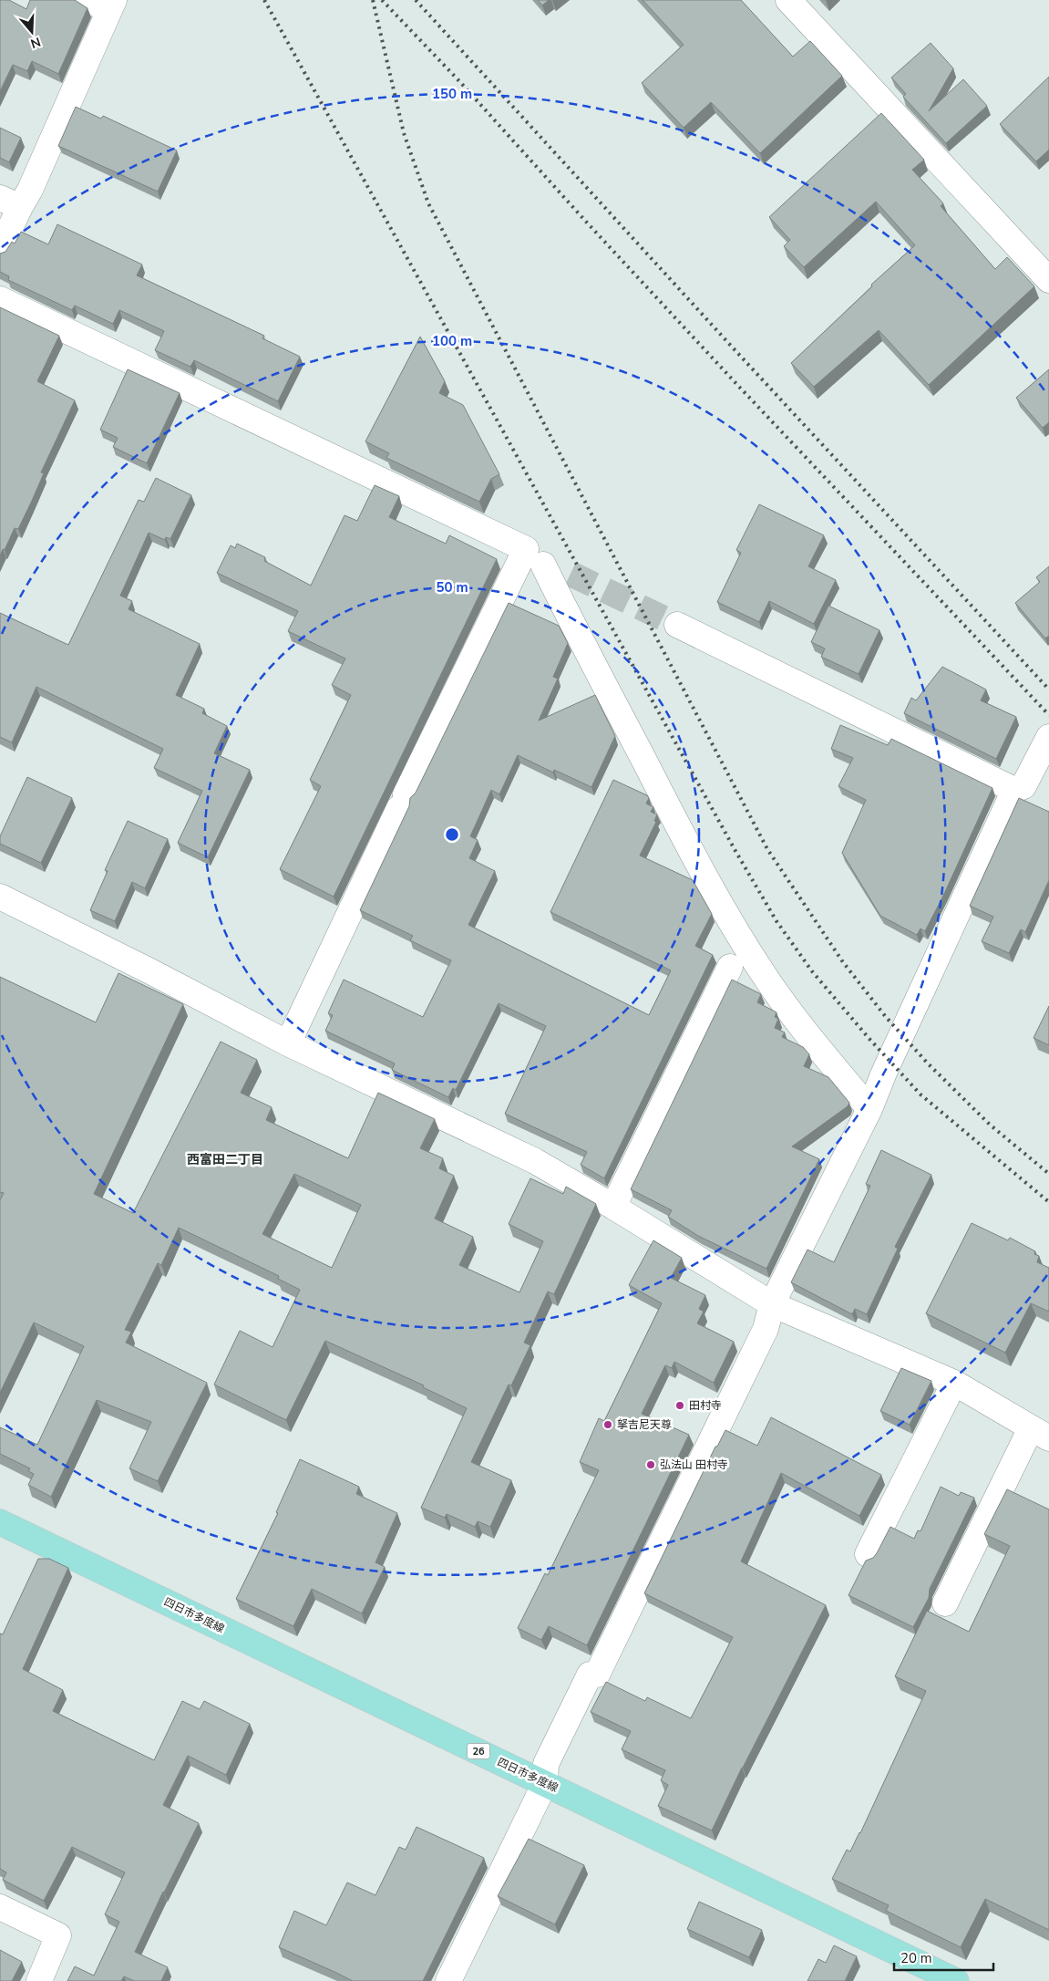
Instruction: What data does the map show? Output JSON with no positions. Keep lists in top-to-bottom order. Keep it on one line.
{"streets":{"main road":["四日市多度線","26"]},"districts":["西富田二丁目"],"places":["田村寺","拏吉尼天尊","弘法山 田村寺"],"scale_bar":"20 m","north":"bottom","rings":["150 m","100 m","50 m"]}
